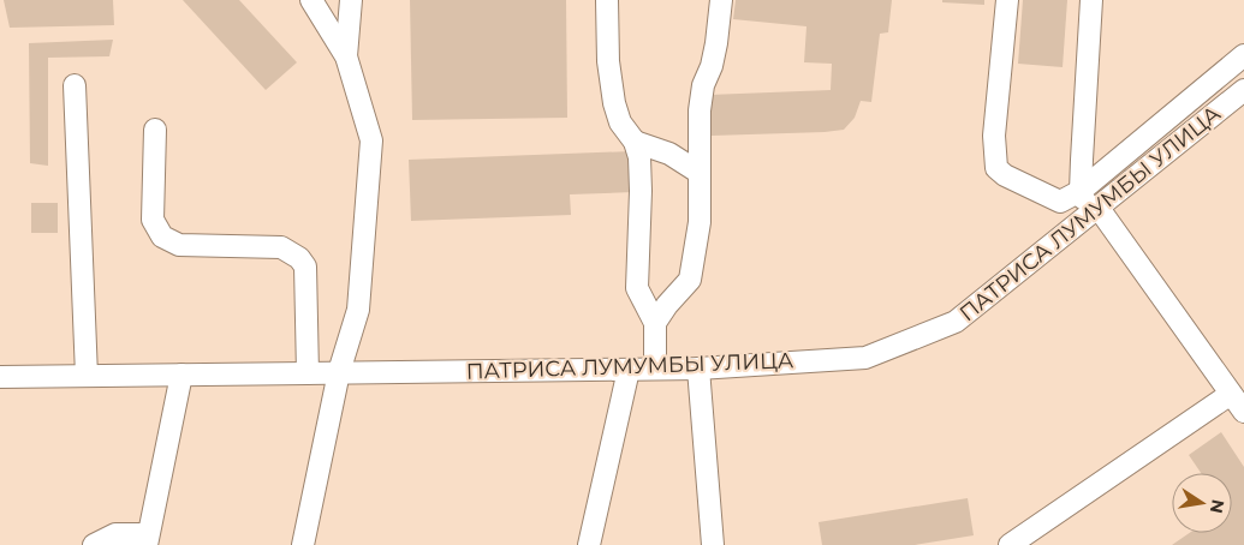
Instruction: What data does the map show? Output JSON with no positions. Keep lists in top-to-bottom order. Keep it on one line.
{"streets":{"street":["ПАТРИСА ЛУМУМБЫ УЛИЦА"]},"north":"right"}
